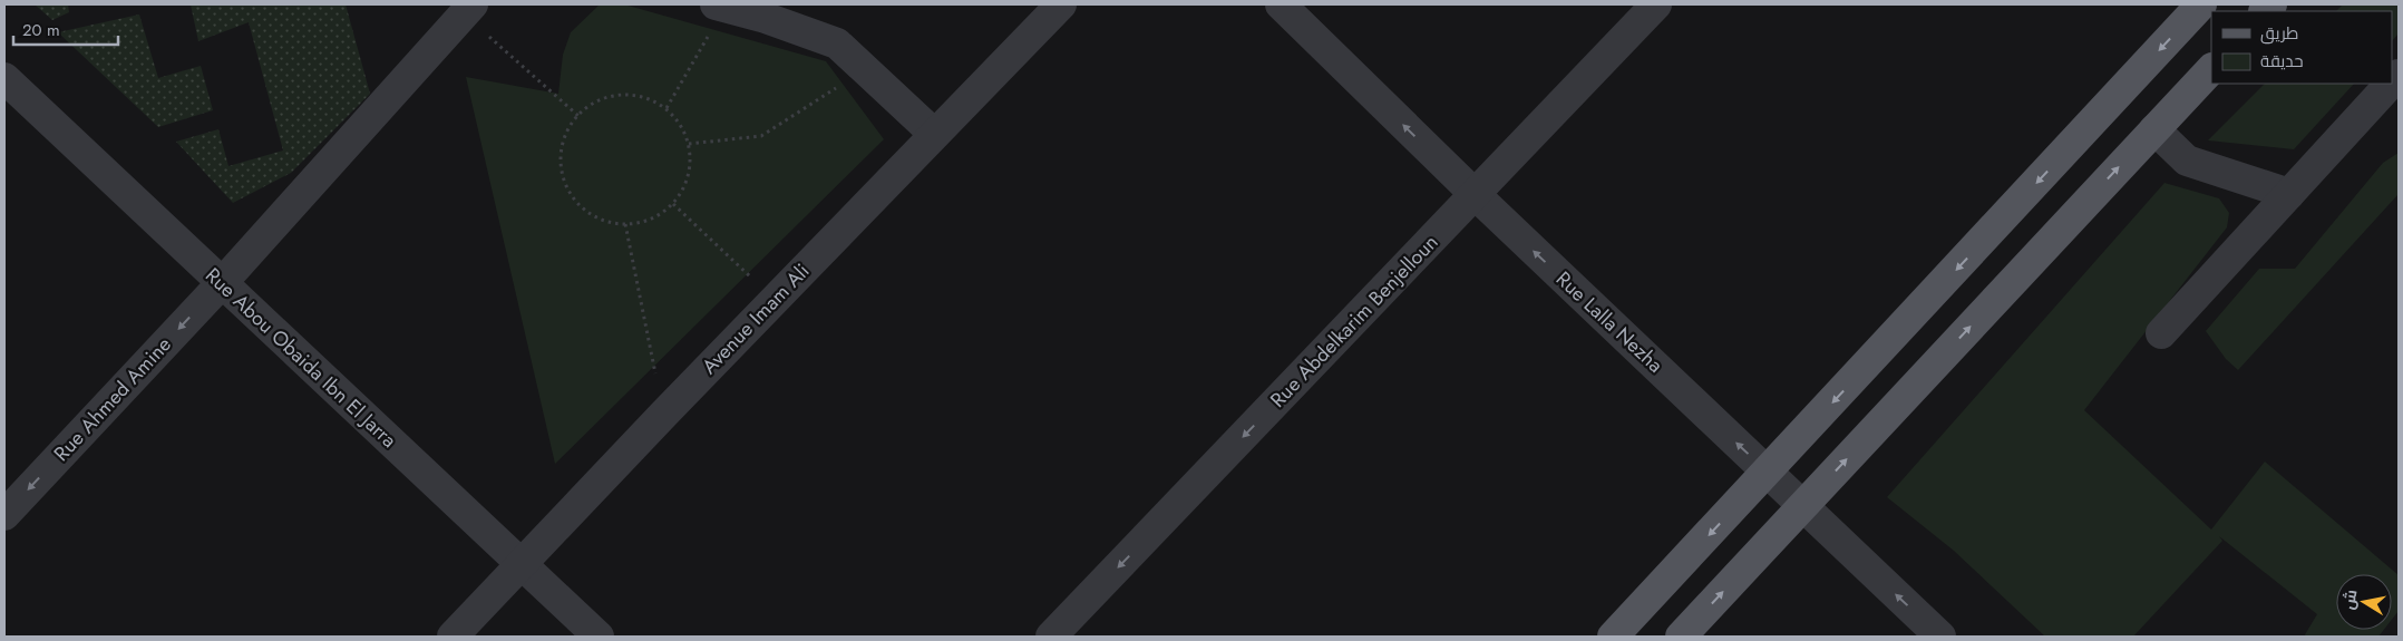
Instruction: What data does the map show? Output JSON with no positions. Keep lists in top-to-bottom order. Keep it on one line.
{"streets":{"street":["Avenue Imam Ali","Rue Abdelkarim Benjelloun","Rue Lalla Nezha","Rue Abou Obaida Ibn El Jarra","Rue Ahmed Amine"]},"crossings":[["Avenue Imam Ali","Rue Abou Obaida Ibn El Jarra"],["Rue Abdelkarim Benjelloun","Rue Lalla Nezha"],["Rue Abou Obaida Ibn El Jarra","Rue Ahmed Amine"]],"one_way":["Rue Abdelkarim Benjelloun","Rue Lalla Nezha","Rue Ahmed Amine"],"legend":["طريق","حديقة"],"scale_bar":"20 m","north":"left"}
